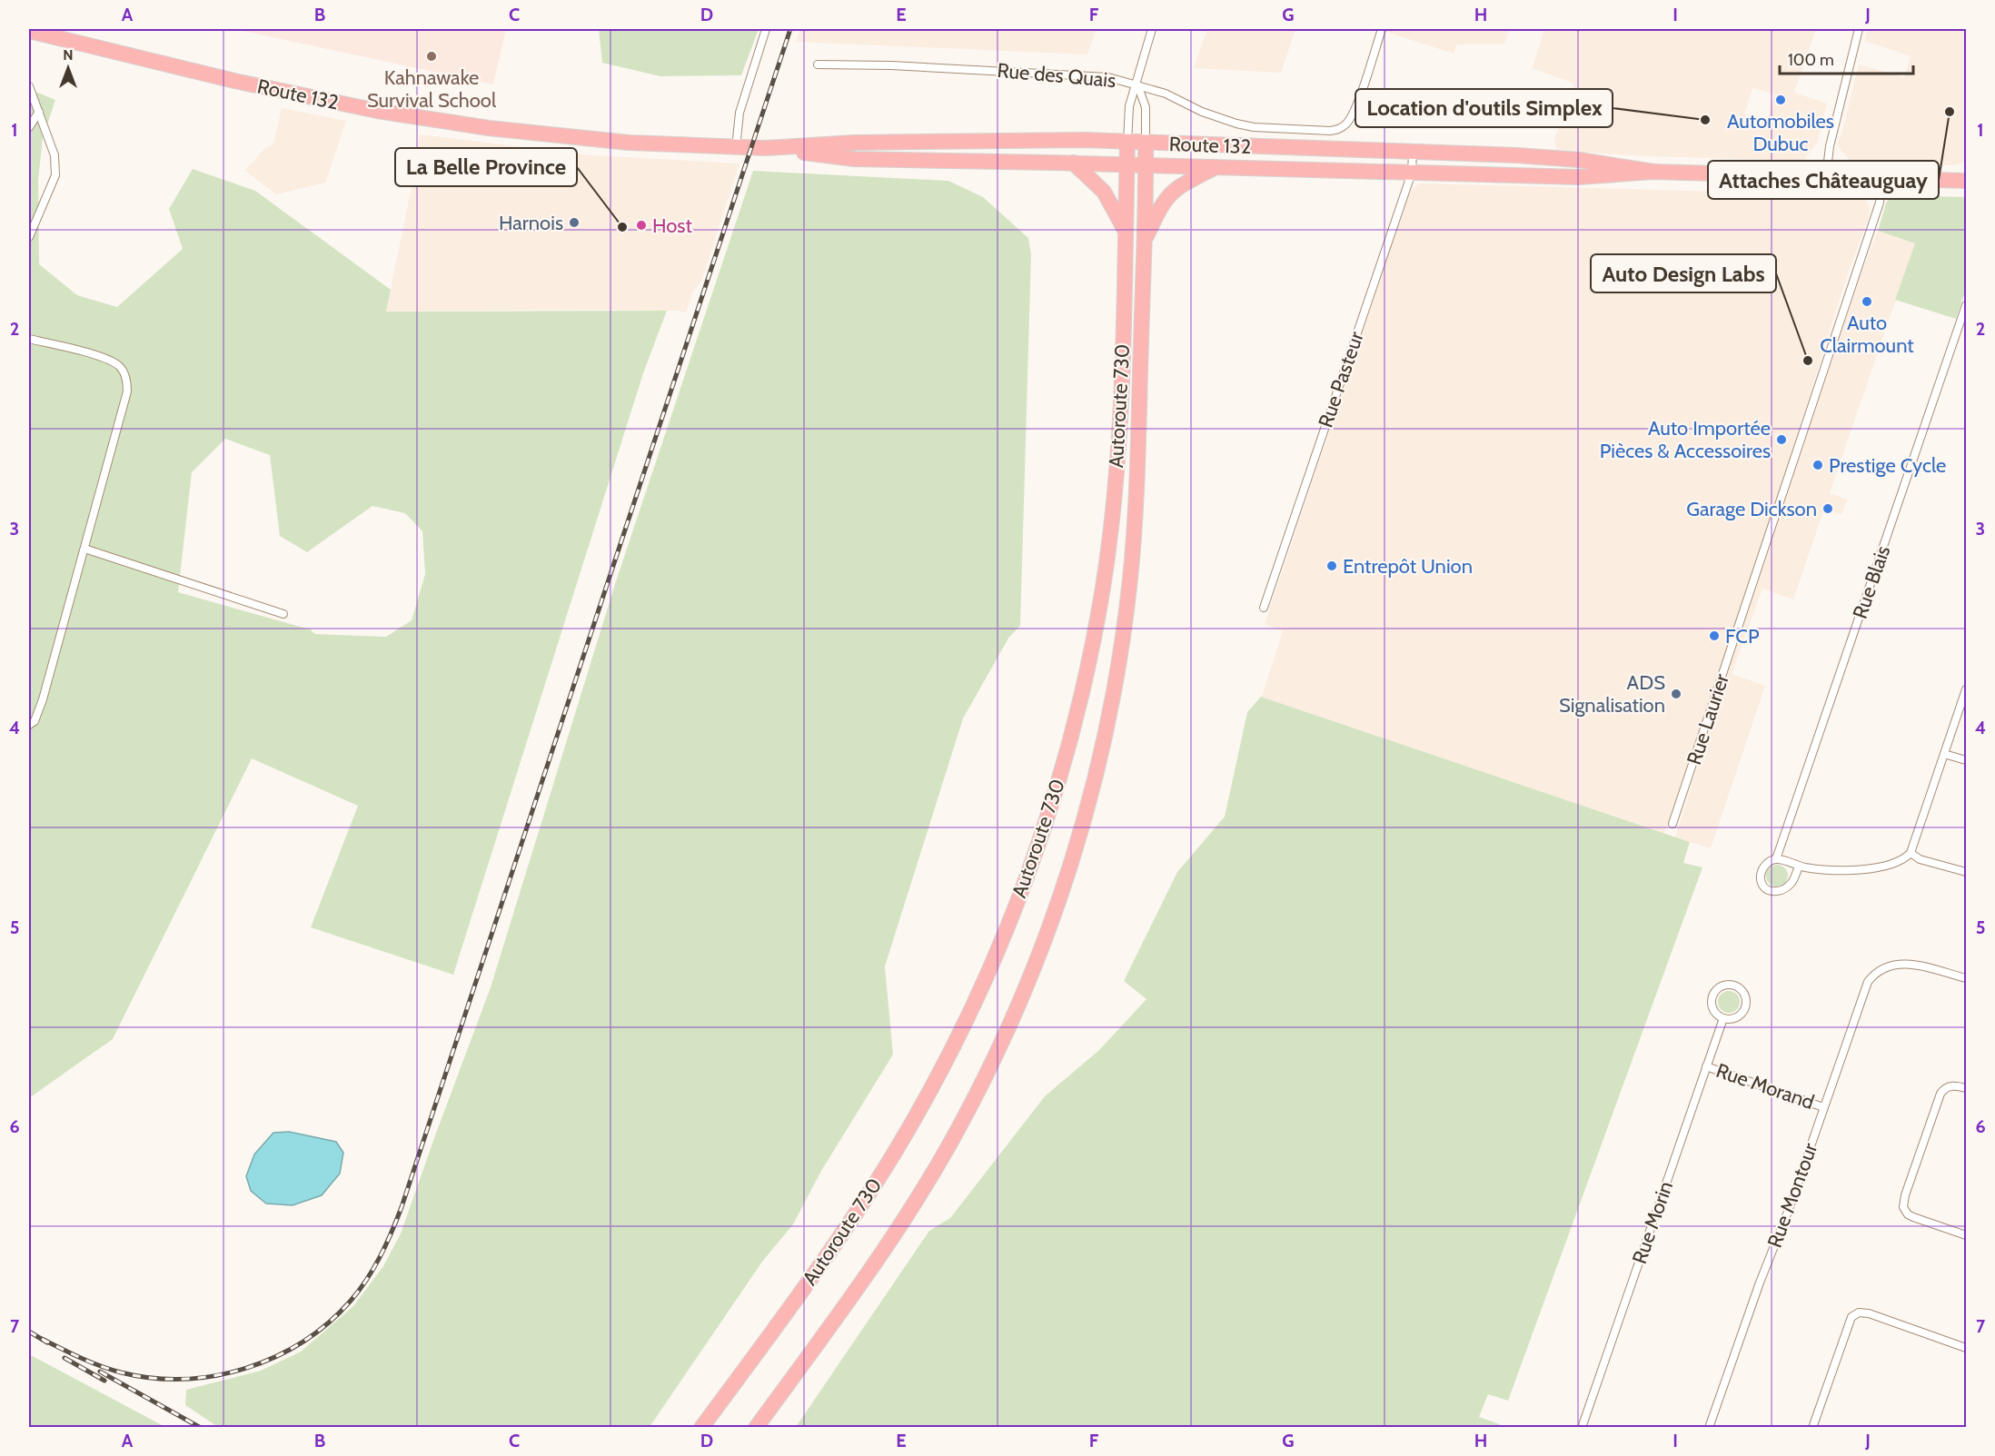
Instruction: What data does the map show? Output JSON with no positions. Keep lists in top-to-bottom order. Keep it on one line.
{"streets":{"highway":["Route 132","Autoroute 730"],"street":["Rue des Quais","Rue Pasteur","Rue Blais","Rue Laurier","Rue Morand","Rue Montour","Rue Morin"]},"crossings":[["Route 132","Rue Pasteur"],["Route 132","Autoroute 730"],["Route 132","Rue Laurier"],["Rue Morand","Rue Montour"],["Rue Morand","Rue Morin"]],"places":["Kahnawake Survival School","Automobiles Dubuc","Attaches Châteauguay","Location d'outils Simplex","Harnois","Host","La Belle Province","Auto Clairmount","Auto Design Labs","Auto Importée Pièces & Accessoires","Prestige Cycle","Garage Dickson","Entrepôt Union","FCP","ADS Signalisation"],"scale_bar":"100 m","north":"top","grid":{"columns":["A","B","C","D","E","F","G","H","I","J"],"rows":["1","2","3","4","5","6","7"]}}
